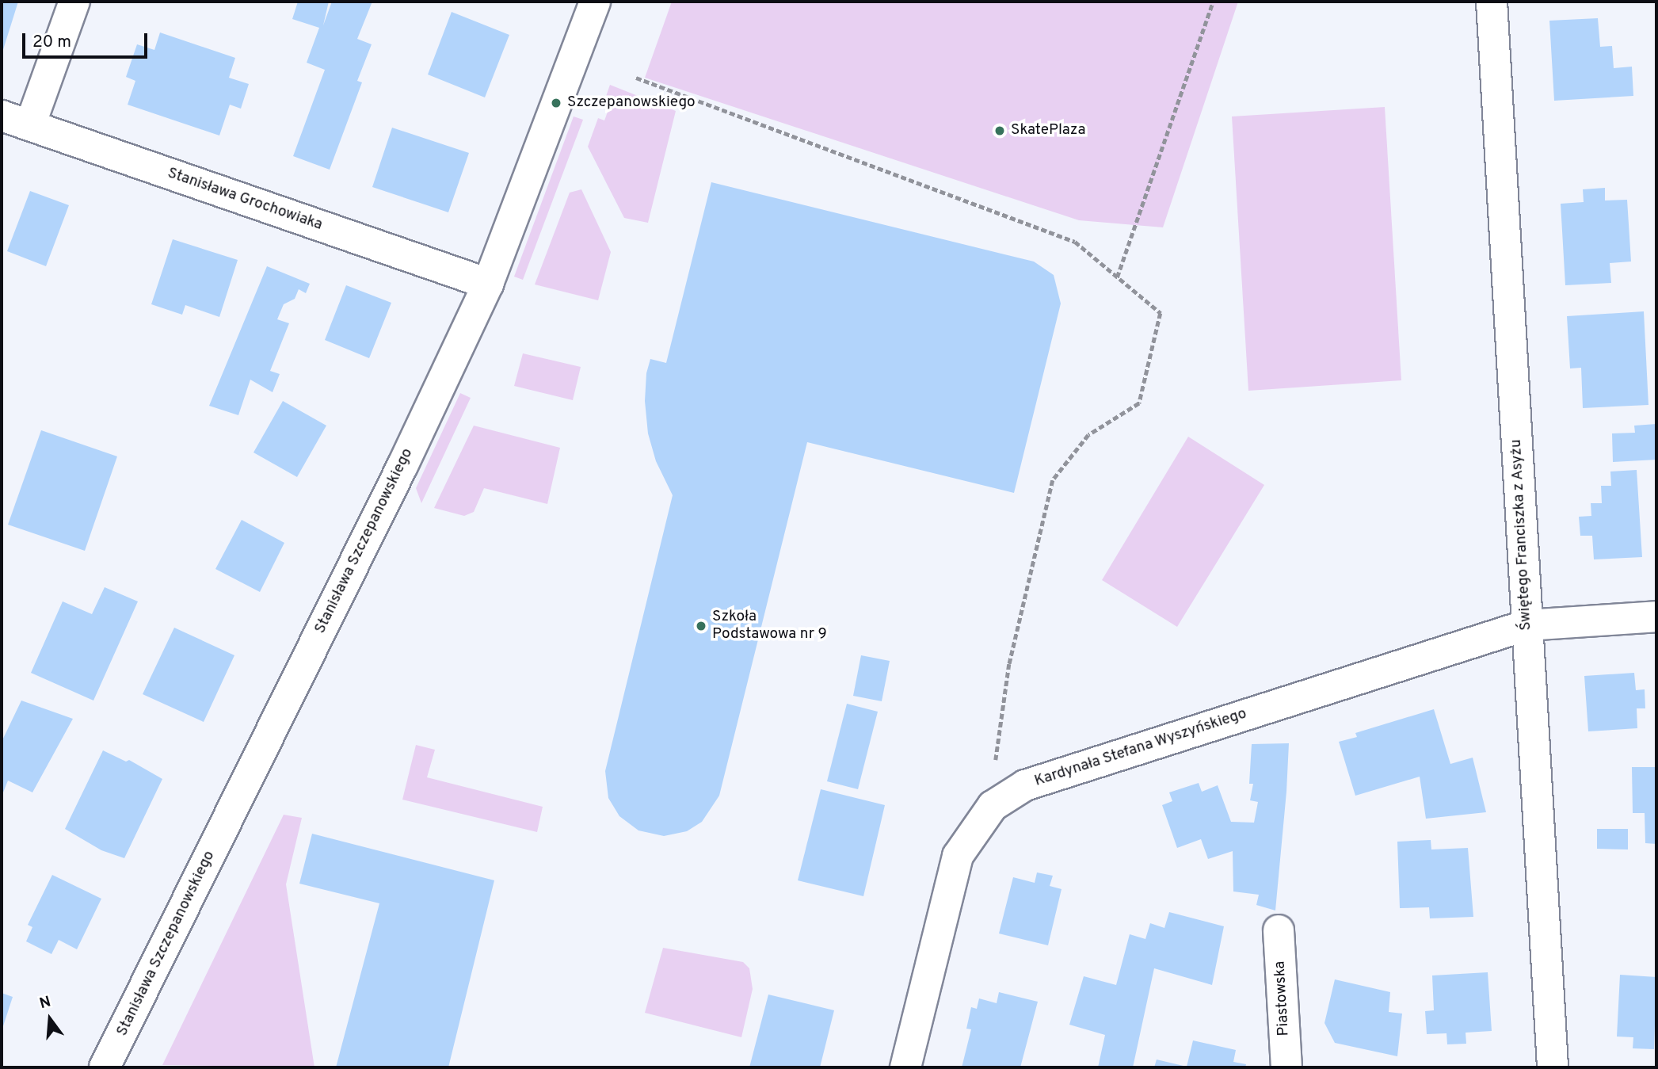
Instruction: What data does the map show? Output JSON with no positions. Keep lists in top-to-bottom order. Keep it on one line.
{"streets":{"street":["Stanisława Grochowiaka","Świętego Franciszka z Asyżu","Stanisława Szczepanowskiego","Kardynała Stefana Wyszyńskiego","Piastowska"]},"crossings":[["Stanisława Grochowiaka","Stanisława Szczepanowskiego"],["Świętego Franciszka z Asyżu","Kardynała Stefana Wyszyńskiego"]],"places":["Szczepanowskiego","SkatePlaza","Szkoła Podstawowa nr 9"],"scale_bar":"20 m","north":"top"}
